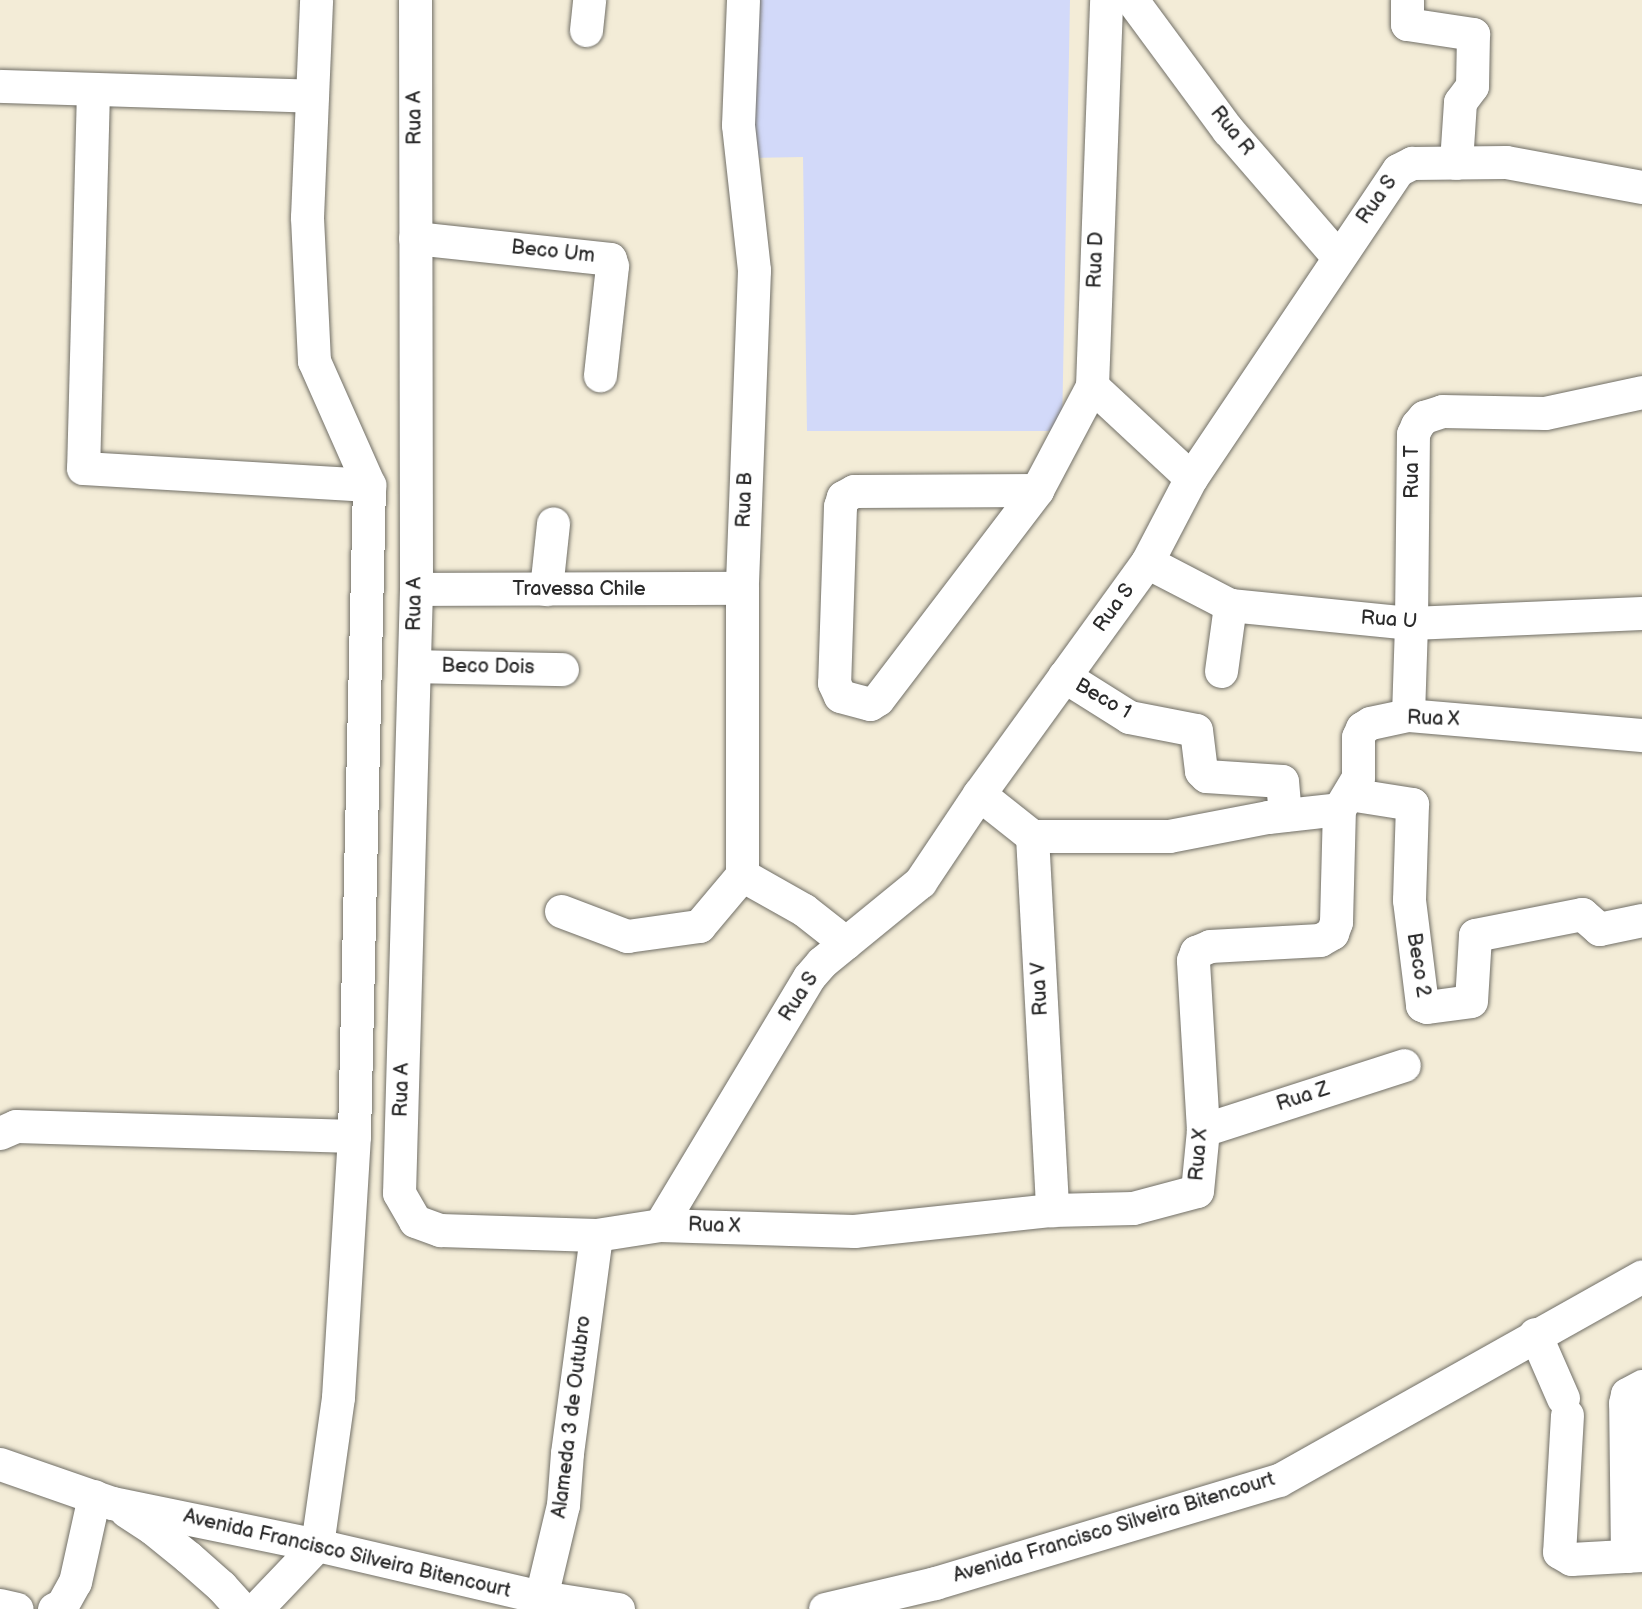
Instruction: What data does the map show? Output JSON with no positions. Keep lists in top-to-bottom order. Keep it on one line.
{"streets":{"street":["Rua A","Rua R","Rua S","Beco Um","Rua D","Rua T","Rua B","Travessa Chile","Rua U","Beco Dois","Beco 1","Rua X","Beco 2","Rua V","Rua Z","Alameda 3 de Outubro","Avenida Francisco Silveira Bitencourt"]},"crossings":[["Rua A","Beco Um"],["Rua A","Travessa Chile"],["Rua A","Beco Dois"],["Rua A","Rua X"],["Rua R","Rua S"],["Rua S","Rua U"],["Rua S","Beco 1"],["Rua S","Rua X"],["Rua T","Rua U"],["Rua T","Rua X"],["Rua B","Travessa Chile"],["Rua X","Beco 2"],["Rua X","Rua V"],["Rua X","Rua Z"],["Rua X","Alameda 3 de Outubro"],["Alameda 3 de Outubro","Avenida Francisco Silveira Bitencourt"]]}
